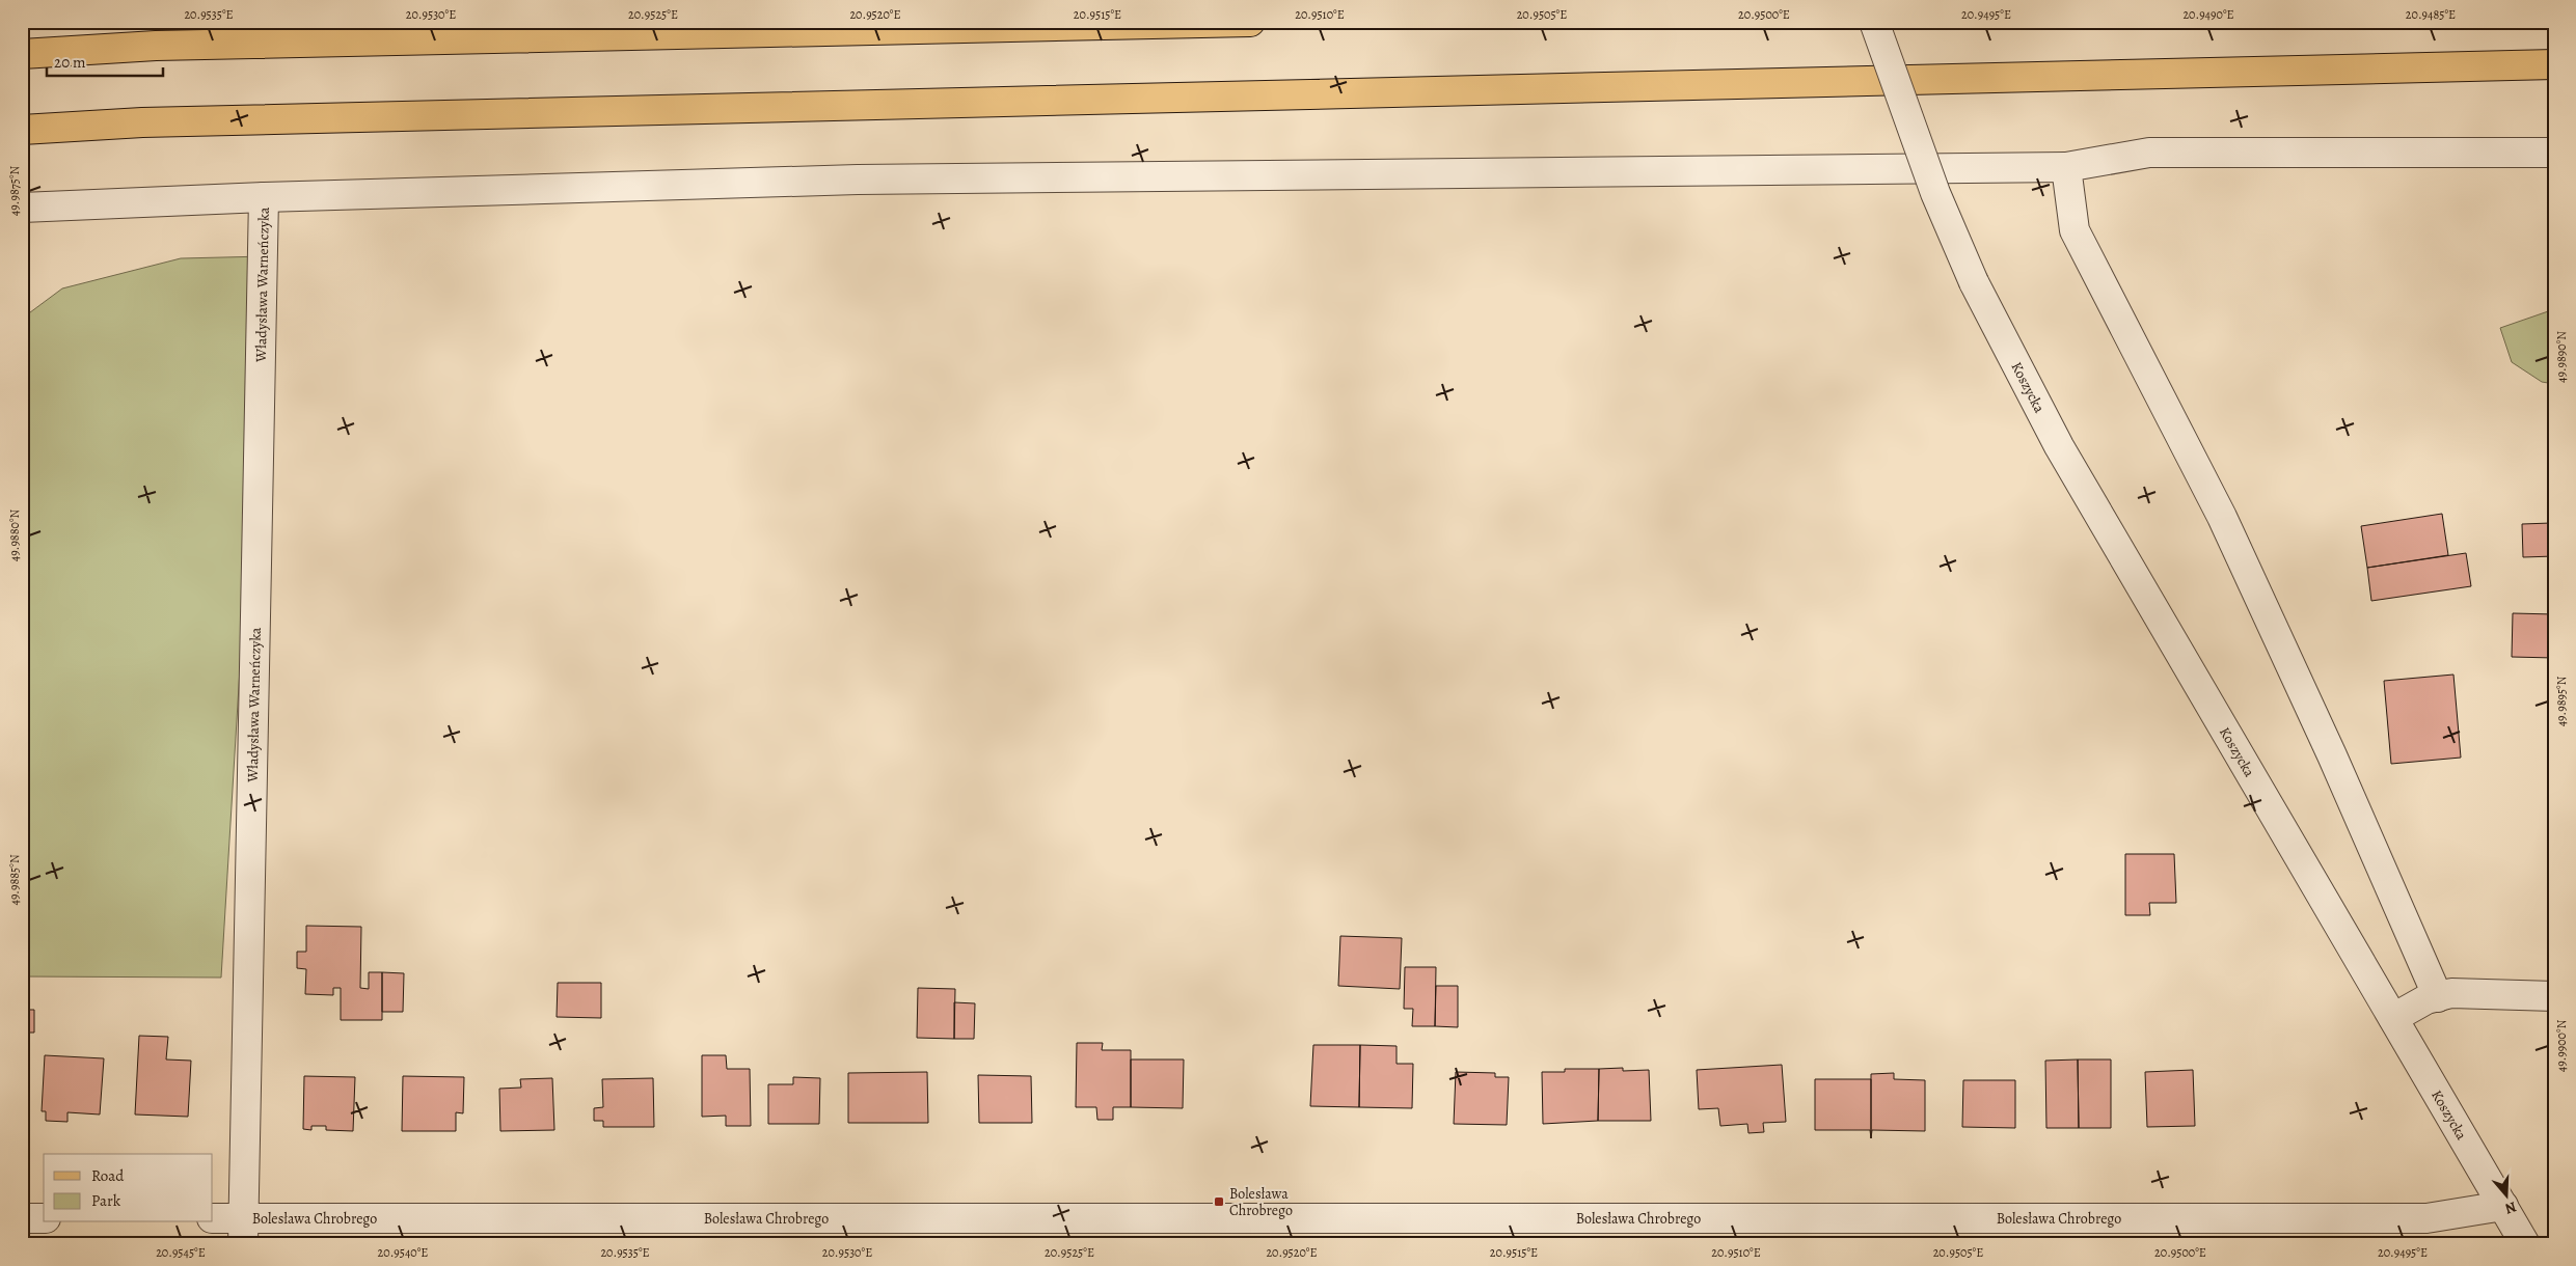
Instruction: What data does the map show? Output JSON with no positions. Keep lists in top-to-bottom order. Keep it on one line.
{"streets":{"street":["Władysława Warneńczyka","Koszycka","Bolesława Chrobrego"]},"crossings":[["Władysława Warneńczyka","Bolesława Chrobrego"],["Koszycka","Bolesława Chrobrego"]],"places":{"transit":["Bolesława Chrobrego"]},"legend":["Road","Park"],"scale_bar":"20 m","north":"bottom","coordinates":["20.9535°E","20.9530°E","20.9525°E","20.9520°E","20.9515°E","20.9510°E","20.9505°E","20.9500°E","20.9495°E","20.9490°E","20.9485°E","49.9875°N","49.9890°N","49.9880°N","49.9895°N","49.9885°N","49.9900°N","20.9545°E","20.9540°E"]}
